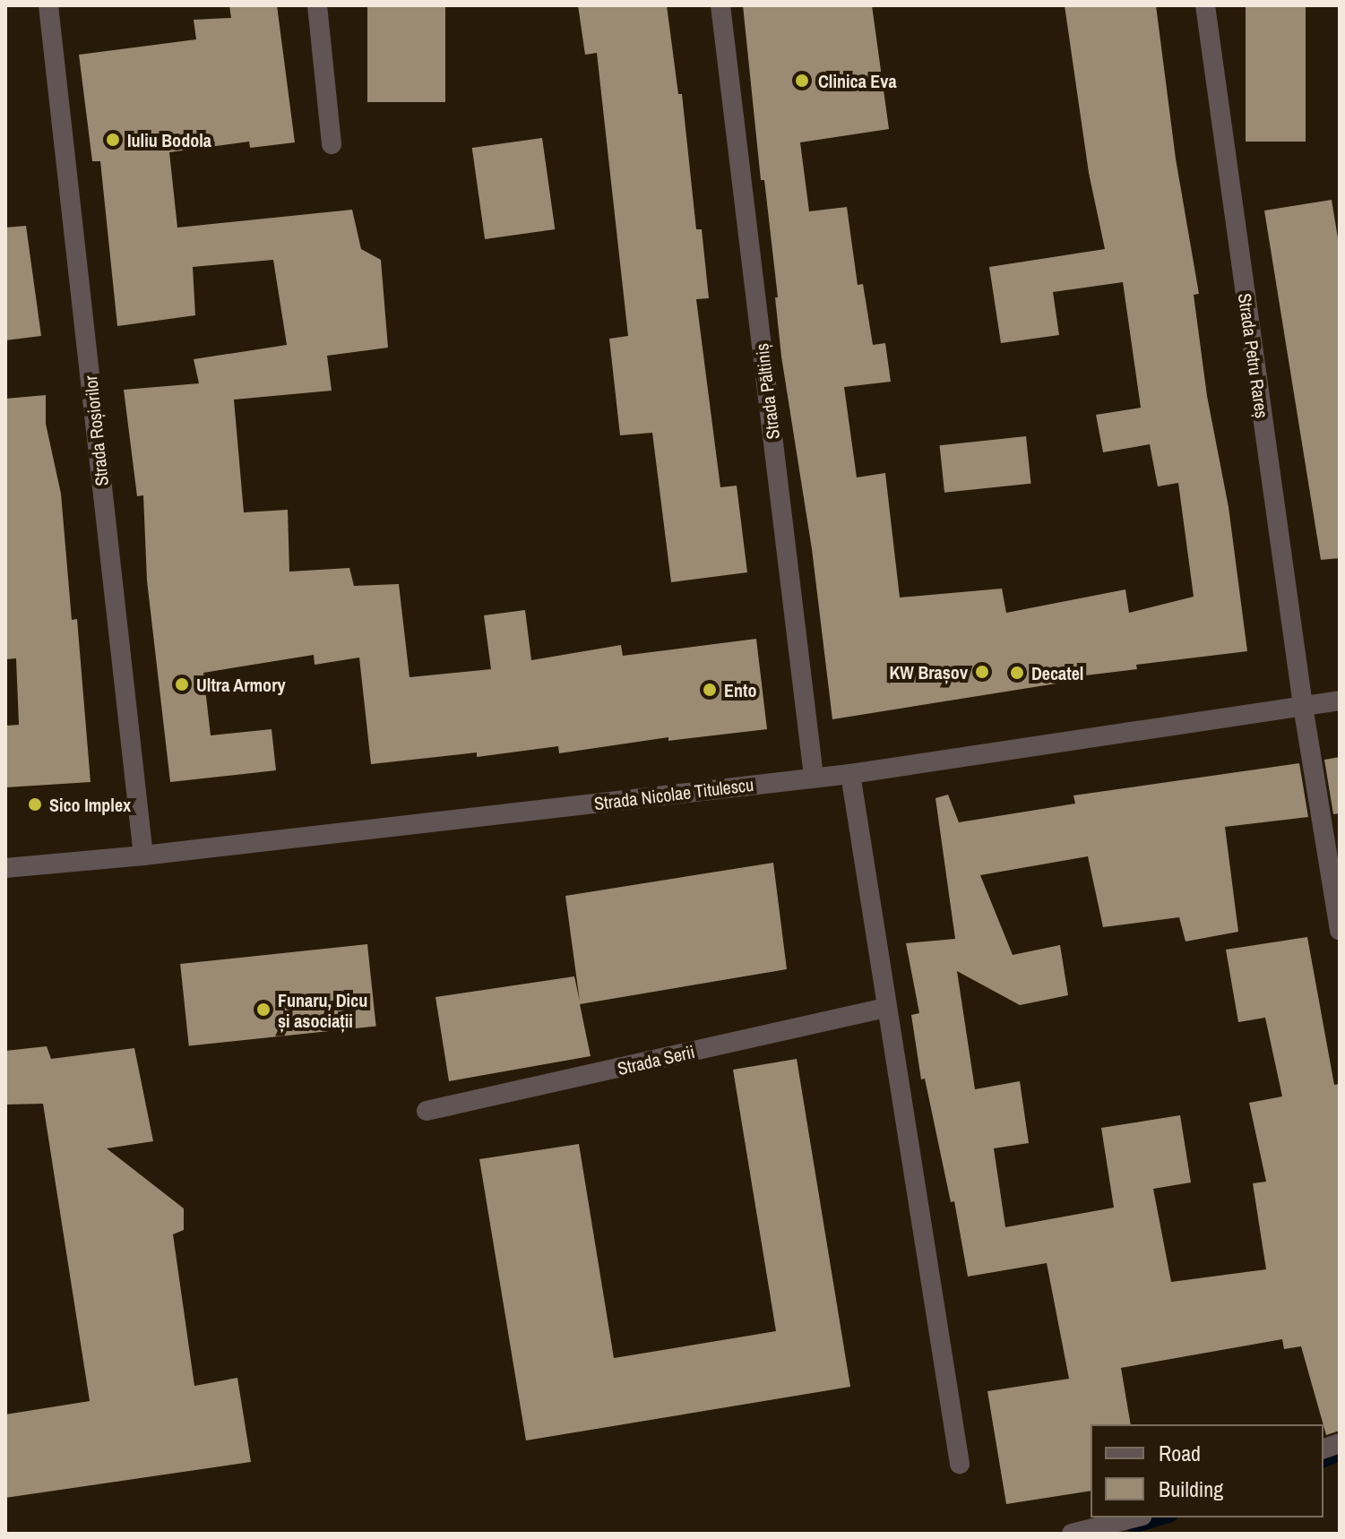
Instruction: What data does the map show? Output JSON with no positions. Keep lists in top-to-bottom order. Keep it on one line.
{"streets":{"street":["Strada Petru Rareș","Strada Păltiniș","Strada Roșiorilor","Strada Nicolae Titulescu","Strada Serii"]},"crossings":[["Strada Petru Rareș","Strada Nicolae Titulescu"],["Strada Păltiniș","Strada Nicolae Titulescu"],["Strada Roșiorilor","Strada Nicolae Titulescu"]],"places":["Clinica Eva","Iuliu Bodola","KW Brașov","Decatel","Ultra Armory","Ento","Sico Implex","Funaru, Dicu și asociații"],"legend":["Road","Building"]}
